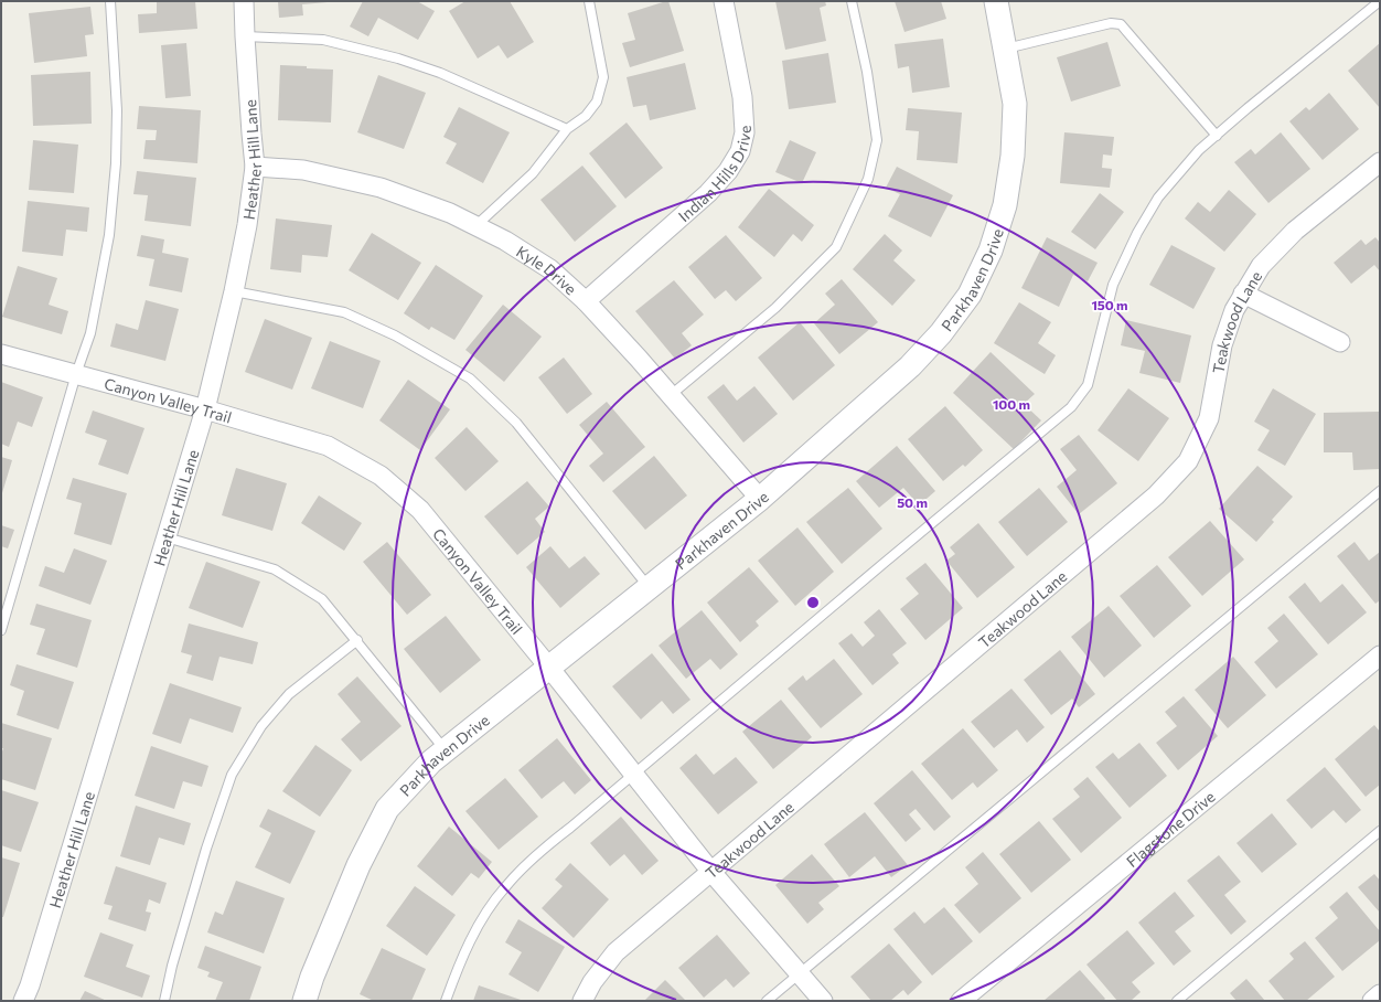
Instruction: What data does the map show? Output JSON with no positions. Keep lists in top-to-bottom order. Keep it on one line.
{"streets":{"street":["Heather Hill Lane","Indian Hills Drive","Kyle Drive","Parkhaven Drive","Teakwood Lane","Canyon Valley Trail","Flagstone Drive"]},"crossings":[["Heather Hill Lane","Kyle Drive"],["Heather Hill Lane","Canyon Valley Trail"],["Indian Hills Drive","Kyle Drive"],["Kyle Drive","Parkhaven Drive"],["Parkhaven Drive","Canyon Valley Trail"],["Teakwood Lane","Canyon Valley Trail"]],"rings":["150 m","100 m","50 m"]}
